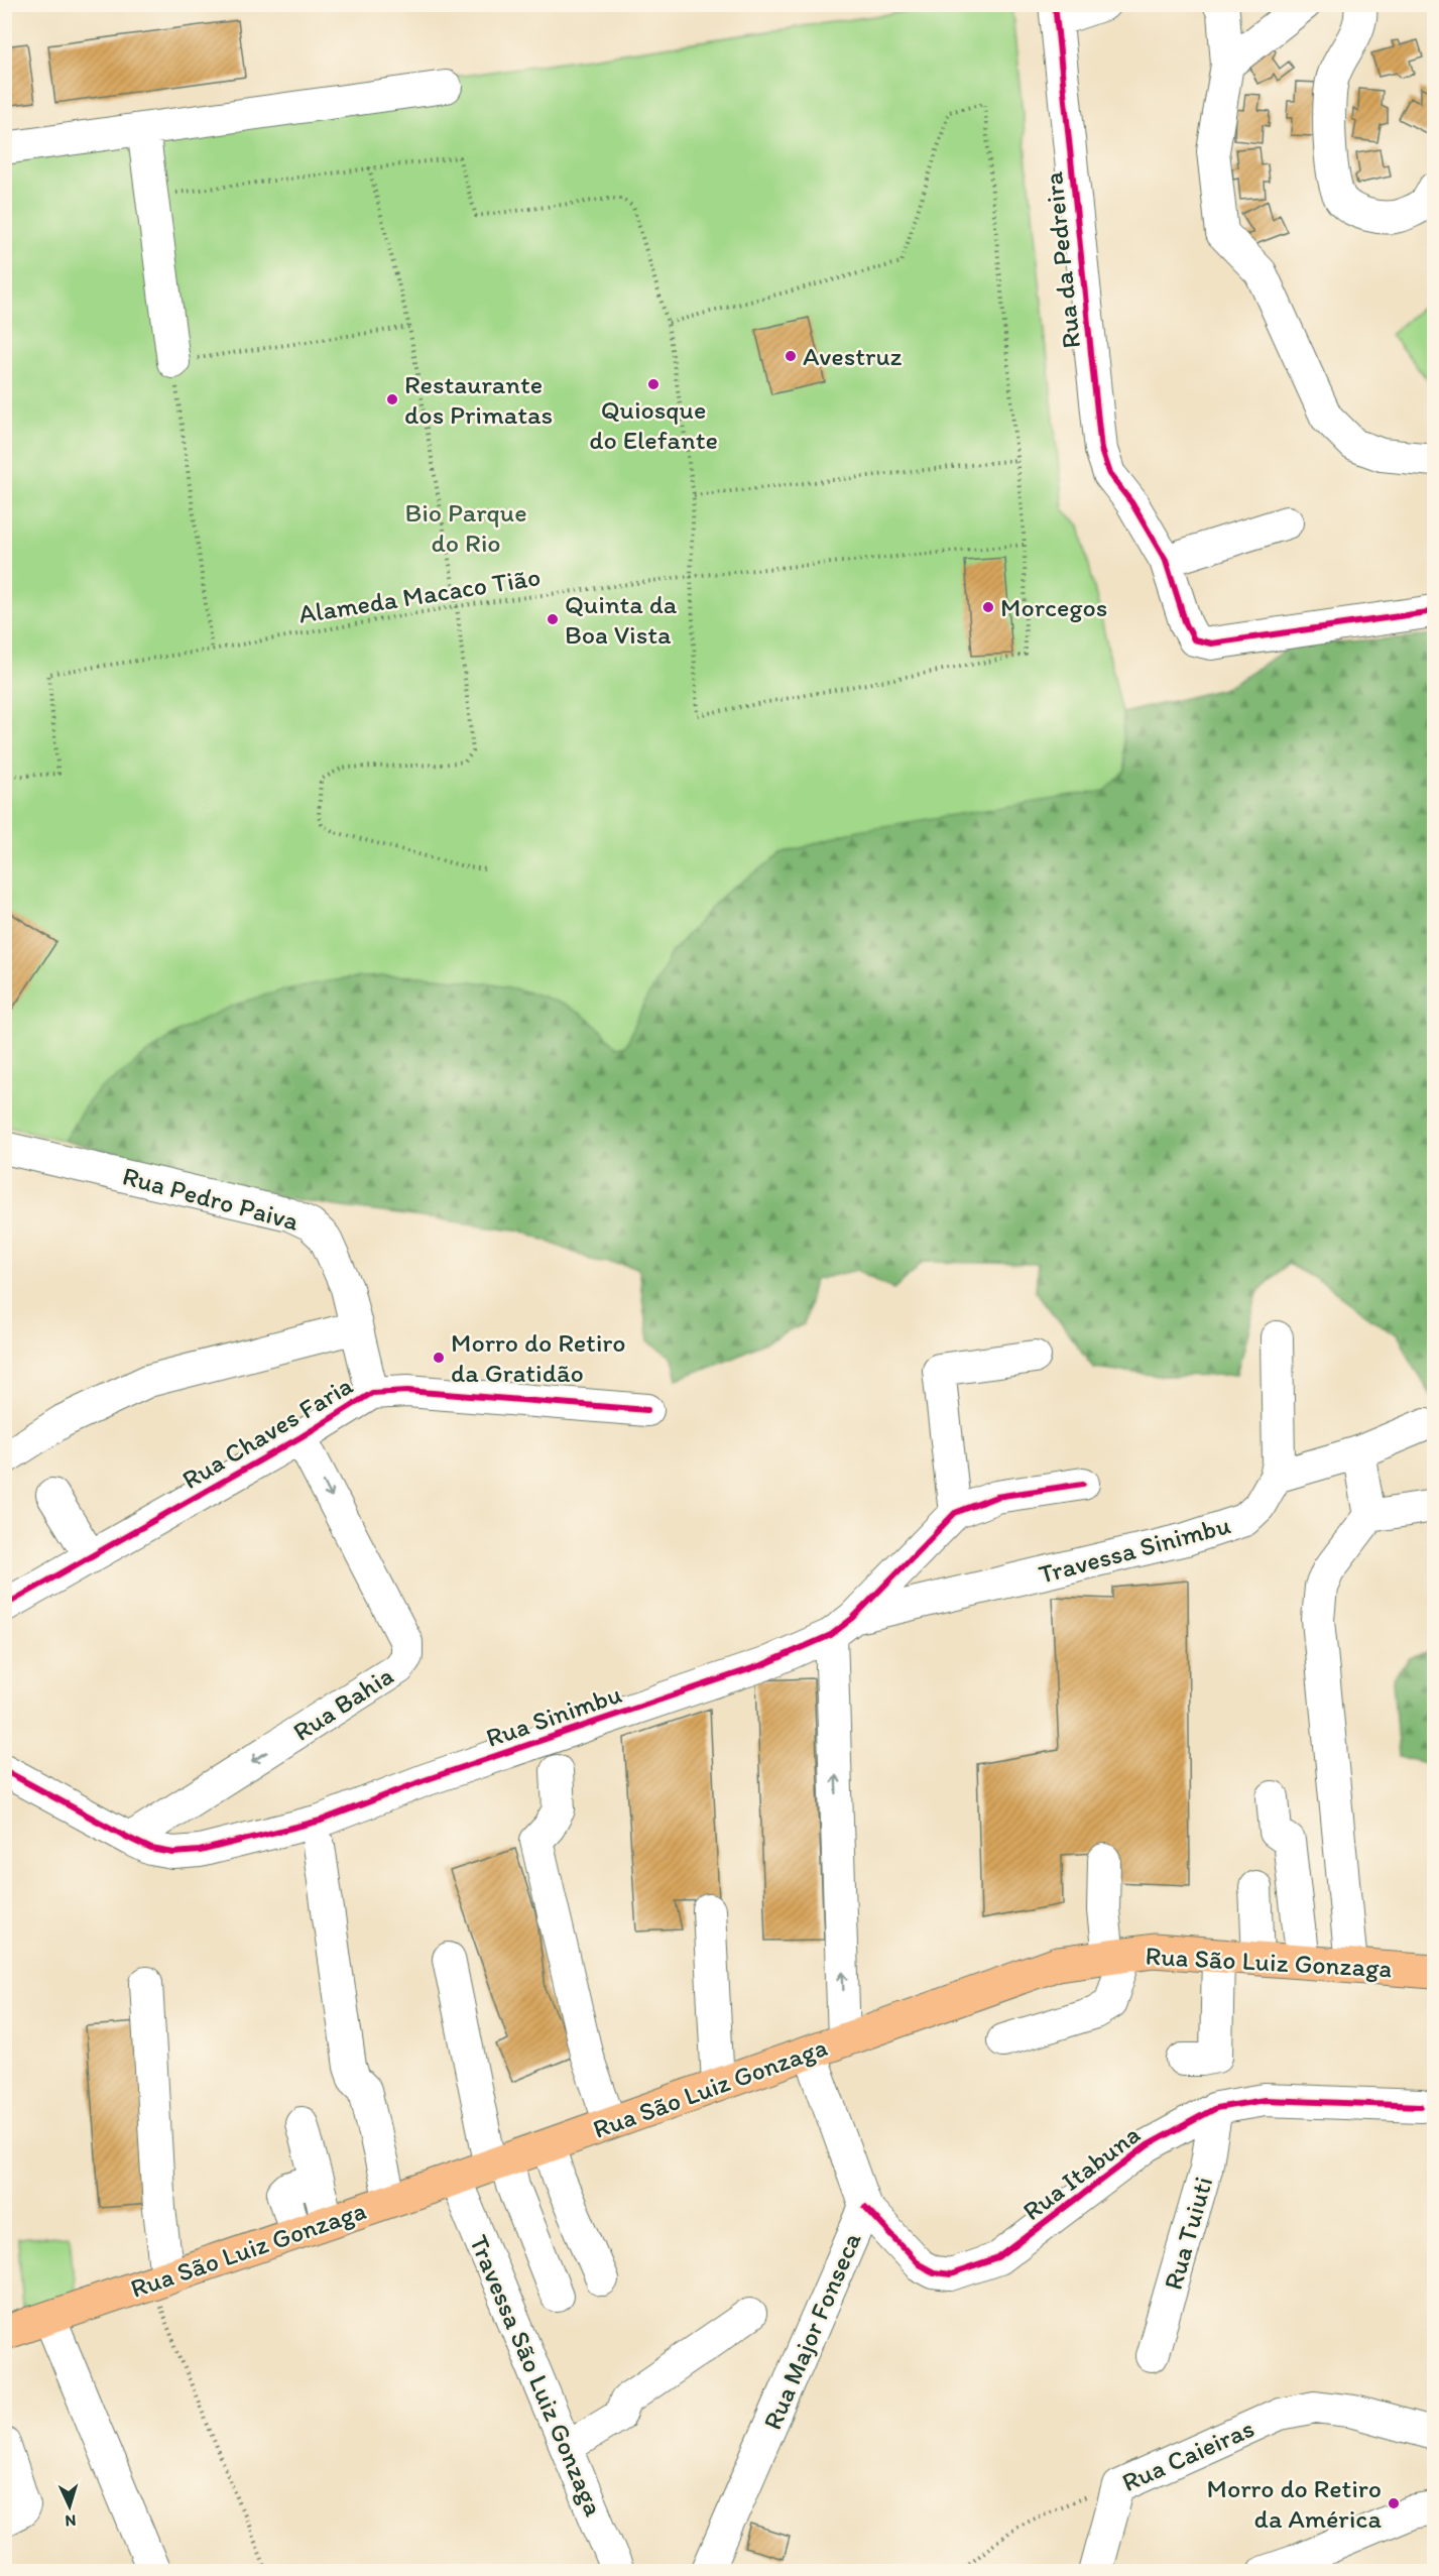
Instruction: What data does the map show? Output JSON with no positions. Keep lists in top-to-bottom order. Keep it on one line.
{"streets":{"main road":["Rua São Luiz Gonzaga"],"street":["Rua da Pedreira","Rua Pedro Paiva","Rua Chaves Faria","Travessa Sinimbu","Rua Bahia","Rua Sinimbu","Rua Itabuna","Rua Tuiuti","Rua Major Fonseca","Travessa São Luiz Gonzaga","Rua Caieiras"],"path":["Alameda Macaco Tião"]},"crossings":[["Rua Pedro Paiva","Rua Chaves Faria"],["Rua Chaves Faria","Rua Bahia"],["Travessa Sinimbu","Rua Sinimbu"],["Rua Bahia","Rua Sinimbu"],["Rua São Luiz Gonzaga","Rua Major Fonseca"],["Rua São Luiz Gonzaga","Travessa São Luiz Gonzaga"],["Rua Itabuna","Rua Tuiuti"],["Rua Itabuna","Rua Major Fonseca"]],"parks":["Bio Parque do Rio"],"places":["Avestruz","Quiosque do Elefante","Restaurante dos Primatas","Morcegos","Quinta da Boa Vista","Morro do Retiro da Gratidão","Morro do Retiro da América"],"north":"bottom"}
